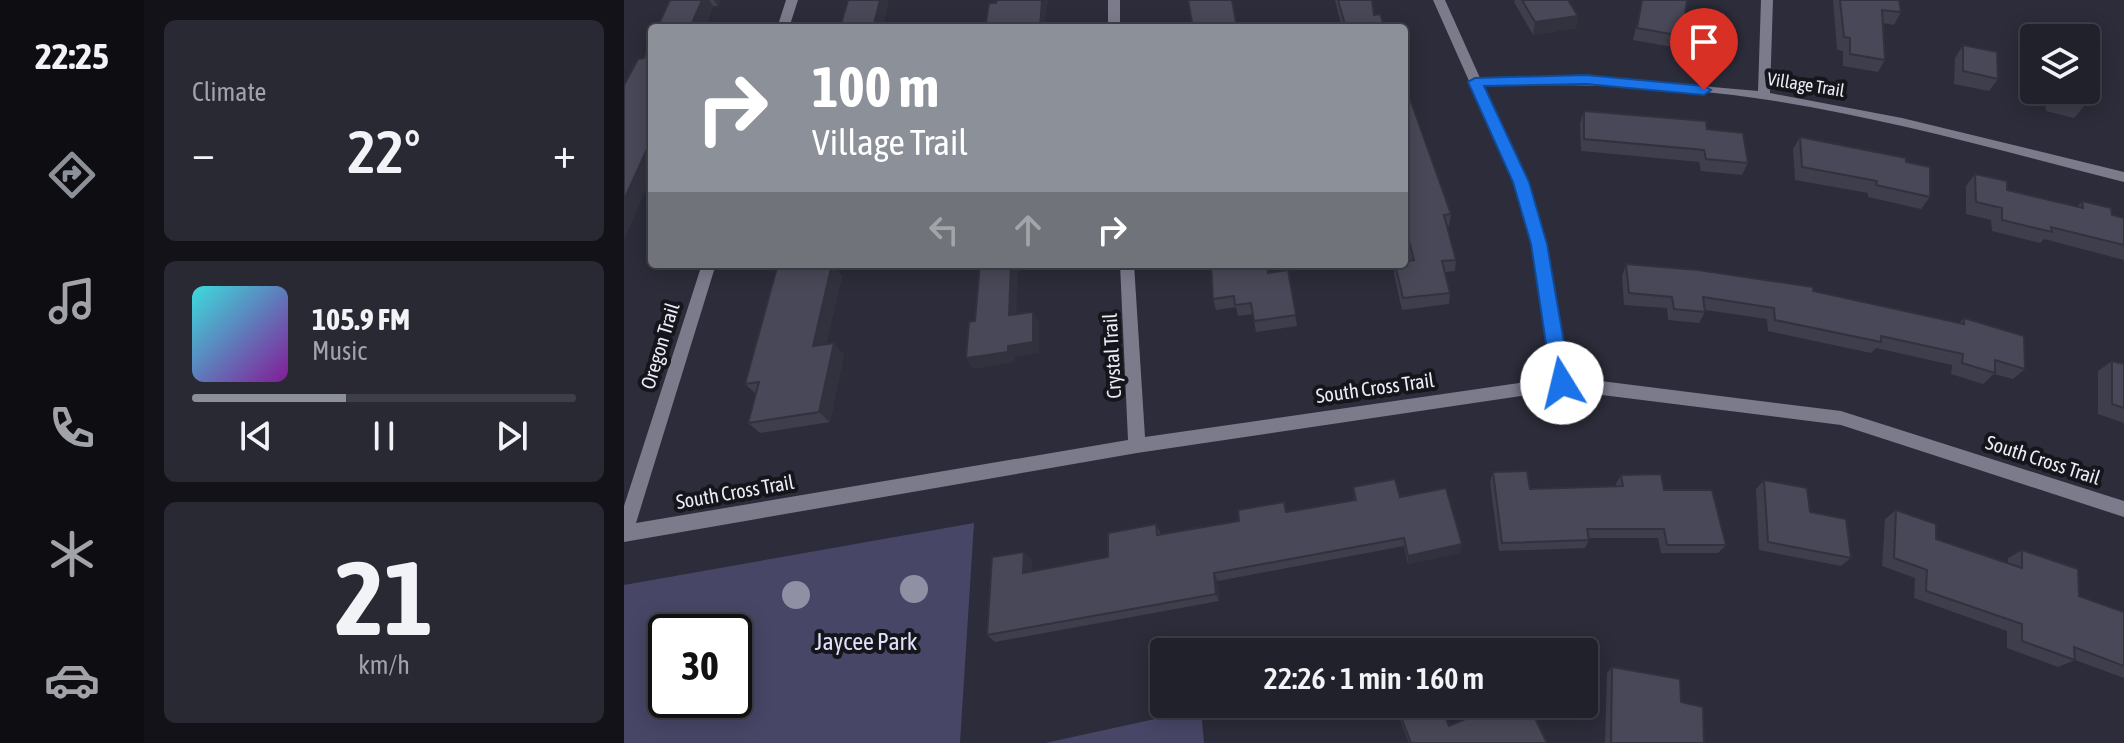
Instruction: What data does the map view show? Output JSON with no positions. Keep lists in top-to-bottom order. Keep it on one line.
{"streets":{"street":["Village Trail","Oregon Trail","Crystal Trail","South Cross Trail"]},"crossings":[["Oregon Trail","South Cross Trail"],["Crystal Trail","South Cross Trail"]],"parks":["Jaycee Park"],"page":{"tabs":"22:25","tile":["Climate",["21","km/h"]],"turn":["100 m","Village Trail"],"heat":["−","22°","+"],"song":["105.9 FM","Music"],"limit":"30","trip":"22:26 · 1 min · 160 m"}}
